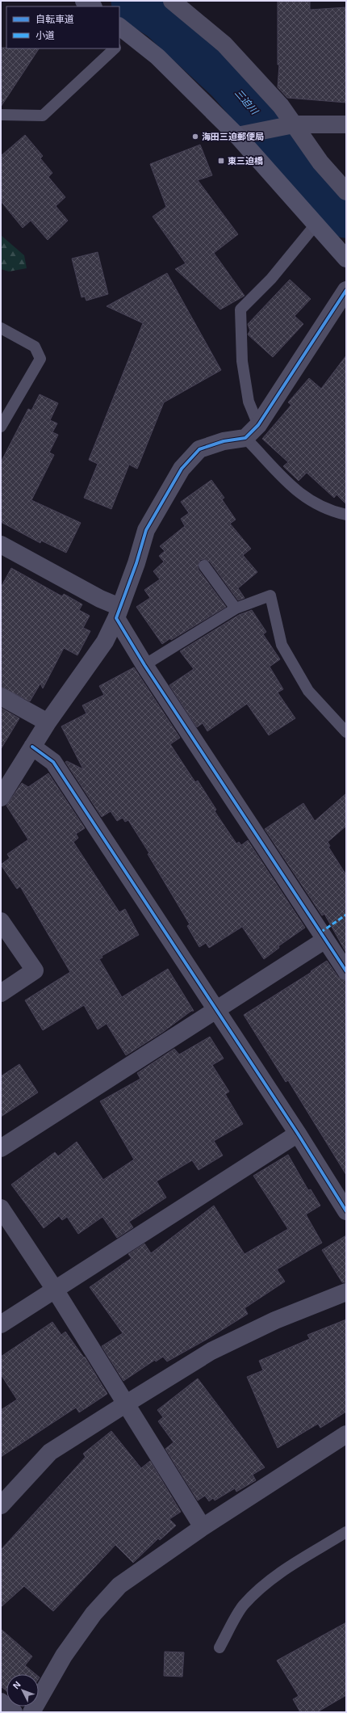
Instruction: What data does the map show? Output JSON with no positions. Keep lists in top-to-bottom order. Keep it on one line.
{"water":["三迫川"],"places":{"other":["海田三迫郵便局"],"transit":["東三迫橋"]},"legend":["自転車道","小道"],"north":"top left"}
